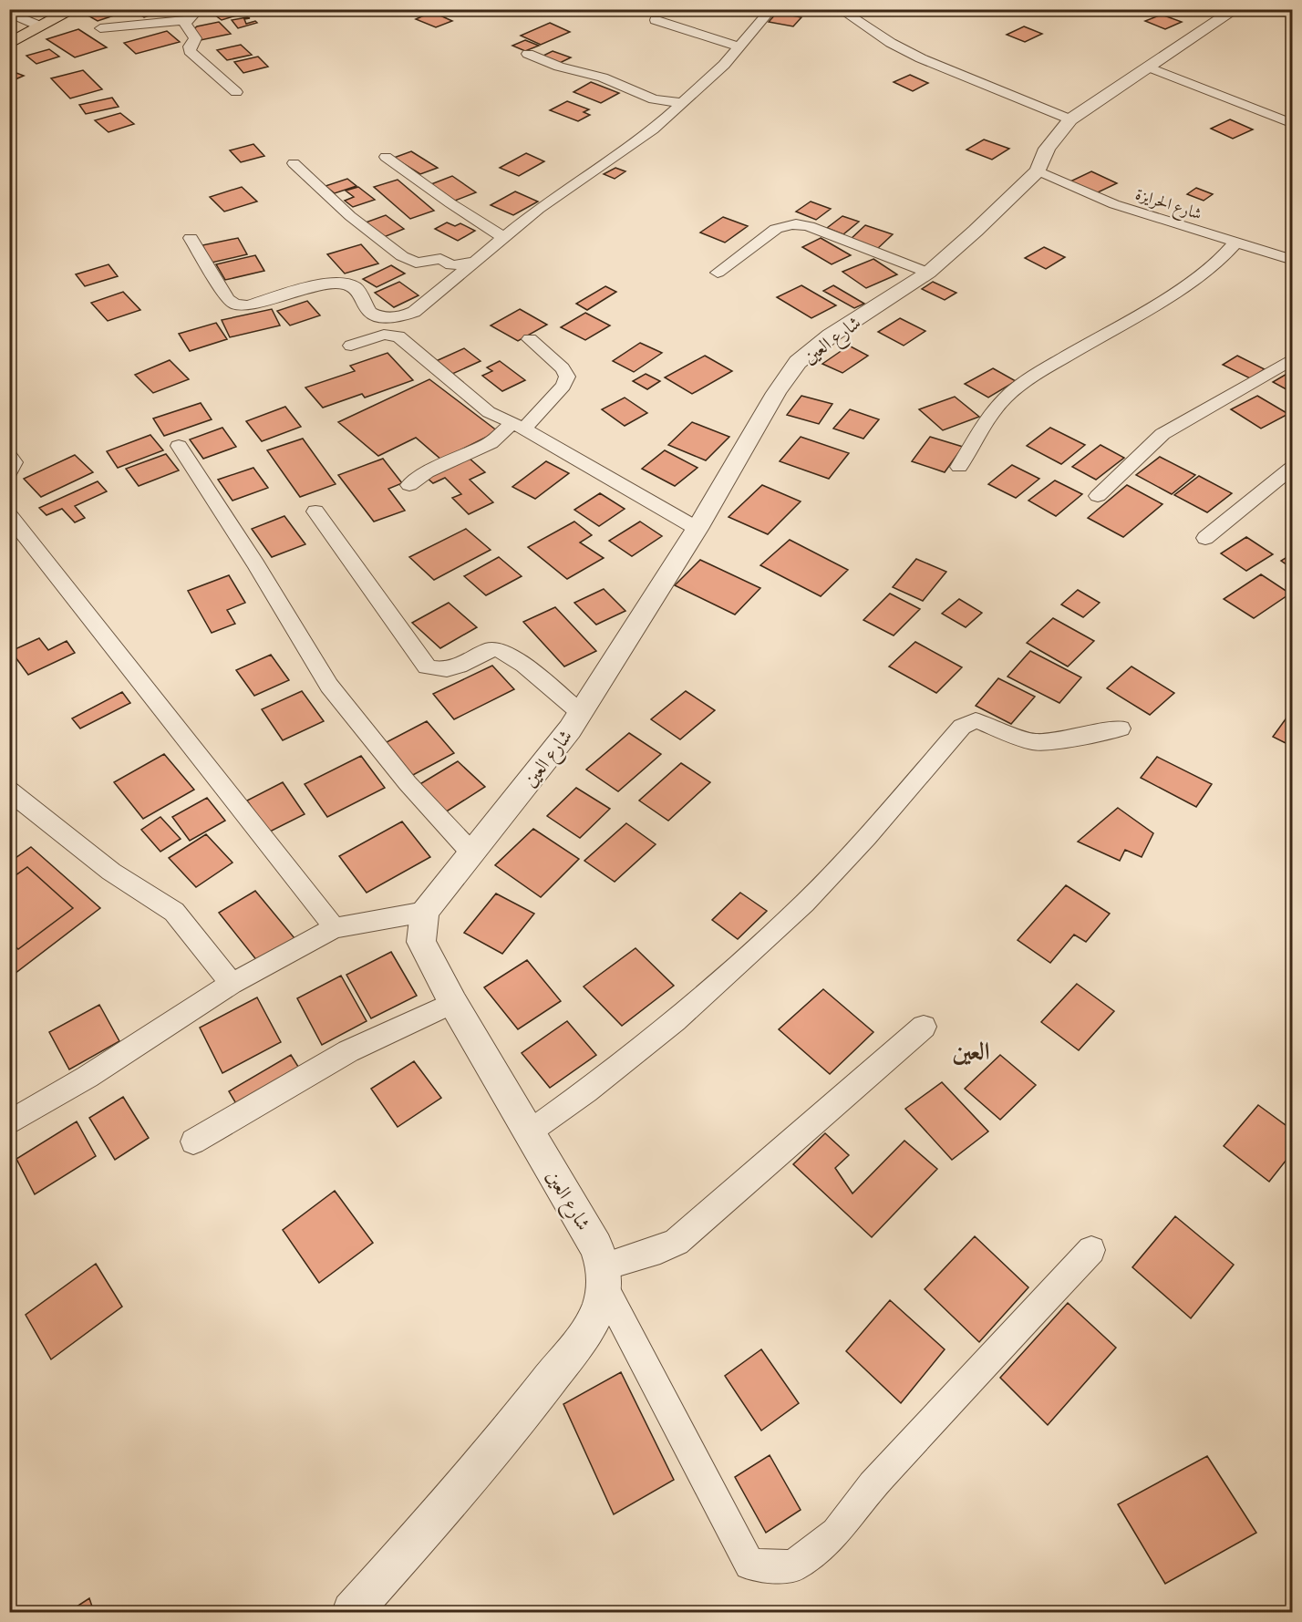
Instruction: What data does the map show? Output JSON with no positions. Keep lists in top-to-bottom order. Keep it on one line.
{"streets":{"street":["شارع الحرايزة","شارع العين"]},"crossings":[["شارع الحرايزة","شارع العين"]],"districts":["العين"]}
